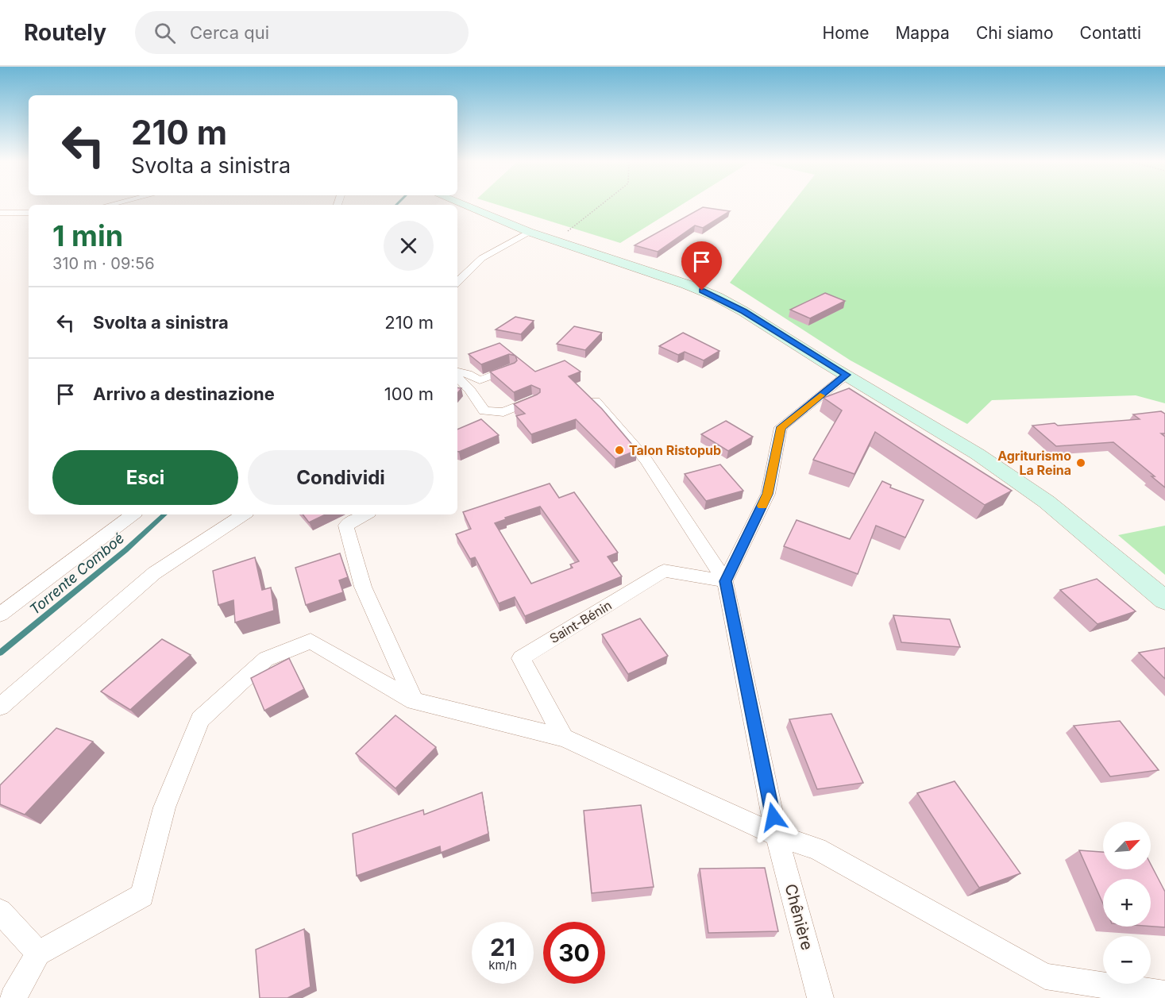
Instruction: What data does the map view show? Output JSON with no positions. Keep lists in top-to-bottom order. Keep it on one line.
{"streets":{"street":["Saint-Bénin","Chênière"]},"water":["Torrente Comboé"],"places":["Talon Ristopub","Agriturismo La Reina"],"north":"top right","page":{"header":"Routely","search":"Cerca qui","nav":["Home","Mappa","Chi siamo","Contatti"],"turn":["210 m","Svolta a sinistra"],"heading":["1 min","310 m · 09:56"],"list":[{"name":"Svolta a sinistra","value":"210 m"},{"name":"Arrivo a destinazione","value":"100 m"}],"buttons":["Esci","Condividi"],"map_buttons":["+","−"],"speed":"21 km/h","limit":"30"}}
